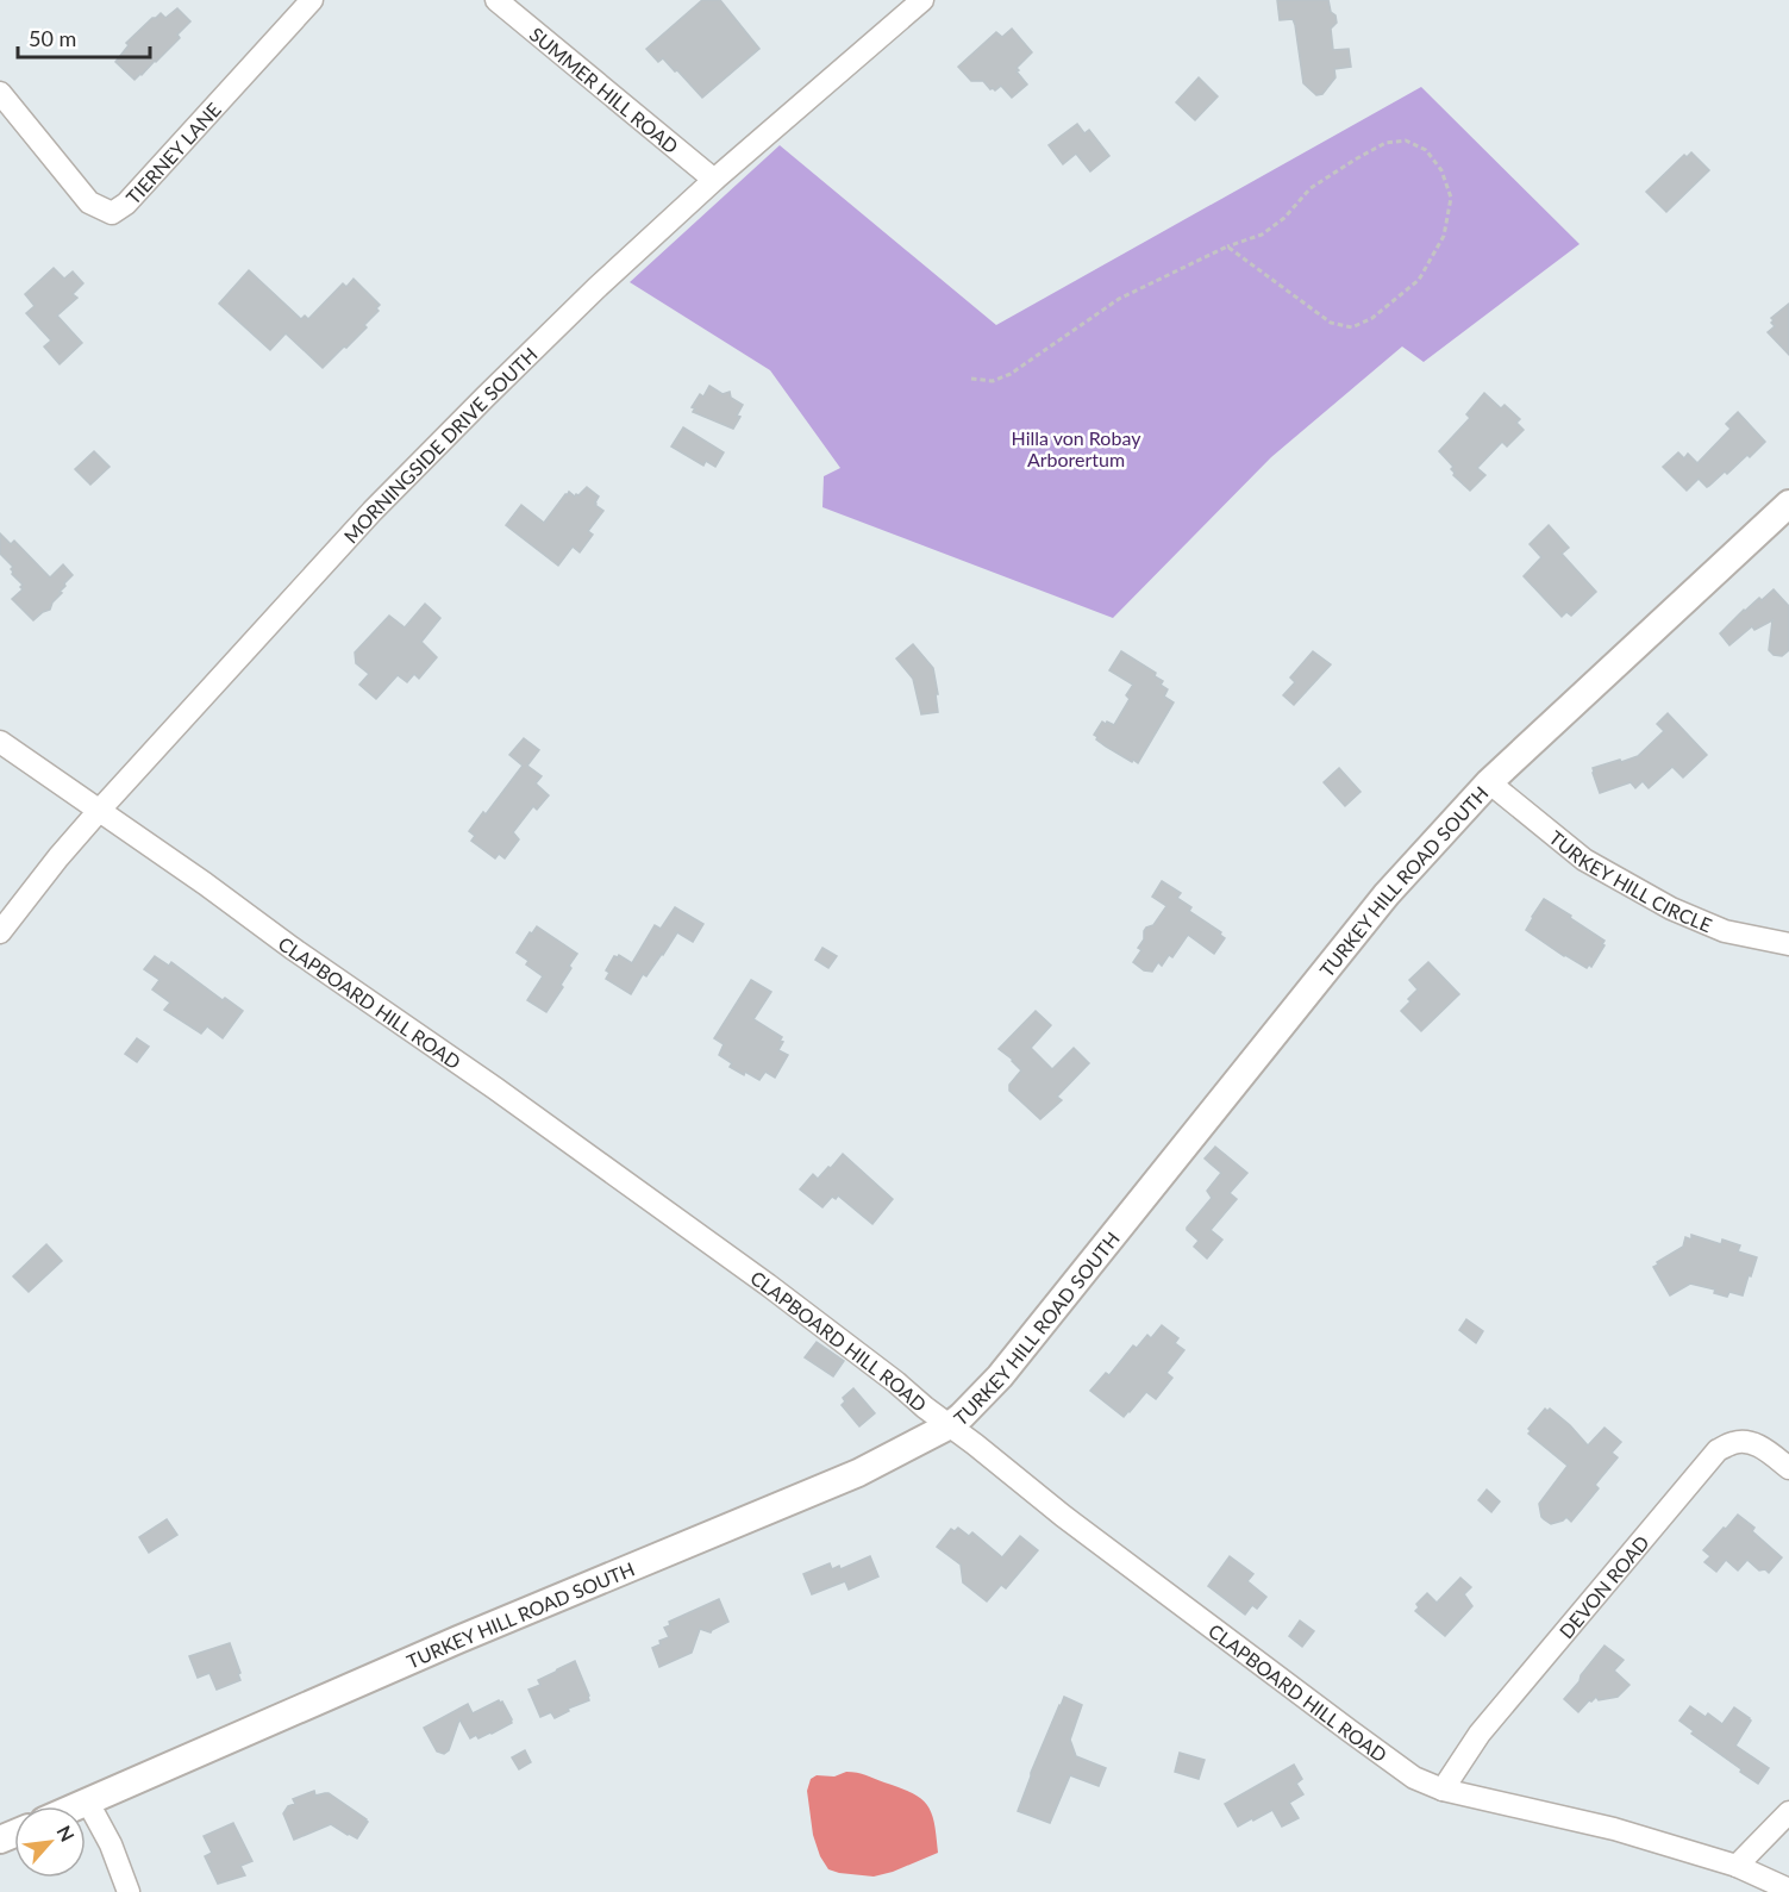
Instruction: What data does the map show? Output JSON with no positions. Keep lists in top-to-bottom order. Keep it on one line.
{"streets":{"street":["SUMMER HILL ROAD","TIERNEY LANE","MORNINGSIDE DRIVE SOUTH","TURKEY HILL CIRCLE","TURKEY HILL ROAD SOUTH","CLAPBOARD HILL ROAD","DEVON ROAD"]},"crossings":[["SUMMER HILL ROAD","MORNINGSIDE DRIVE SOUTH"],["MORNINGSIDE DRIVE SOUTH","CLAPBOARD HILL ROAD"],["TURKEY HILL CIRCLE","TURKEY HILL ROAD SOUTH"],["TURKEY HILL ROAD SOUTH","CLAPBOARD HILL ROAD"],["CLAPBOARD HILL ROAD","DEVON ROAD"]],"parks":["Hilla von Robay Arborertum"],"scale_bar":"50 m","north":"top right"}
